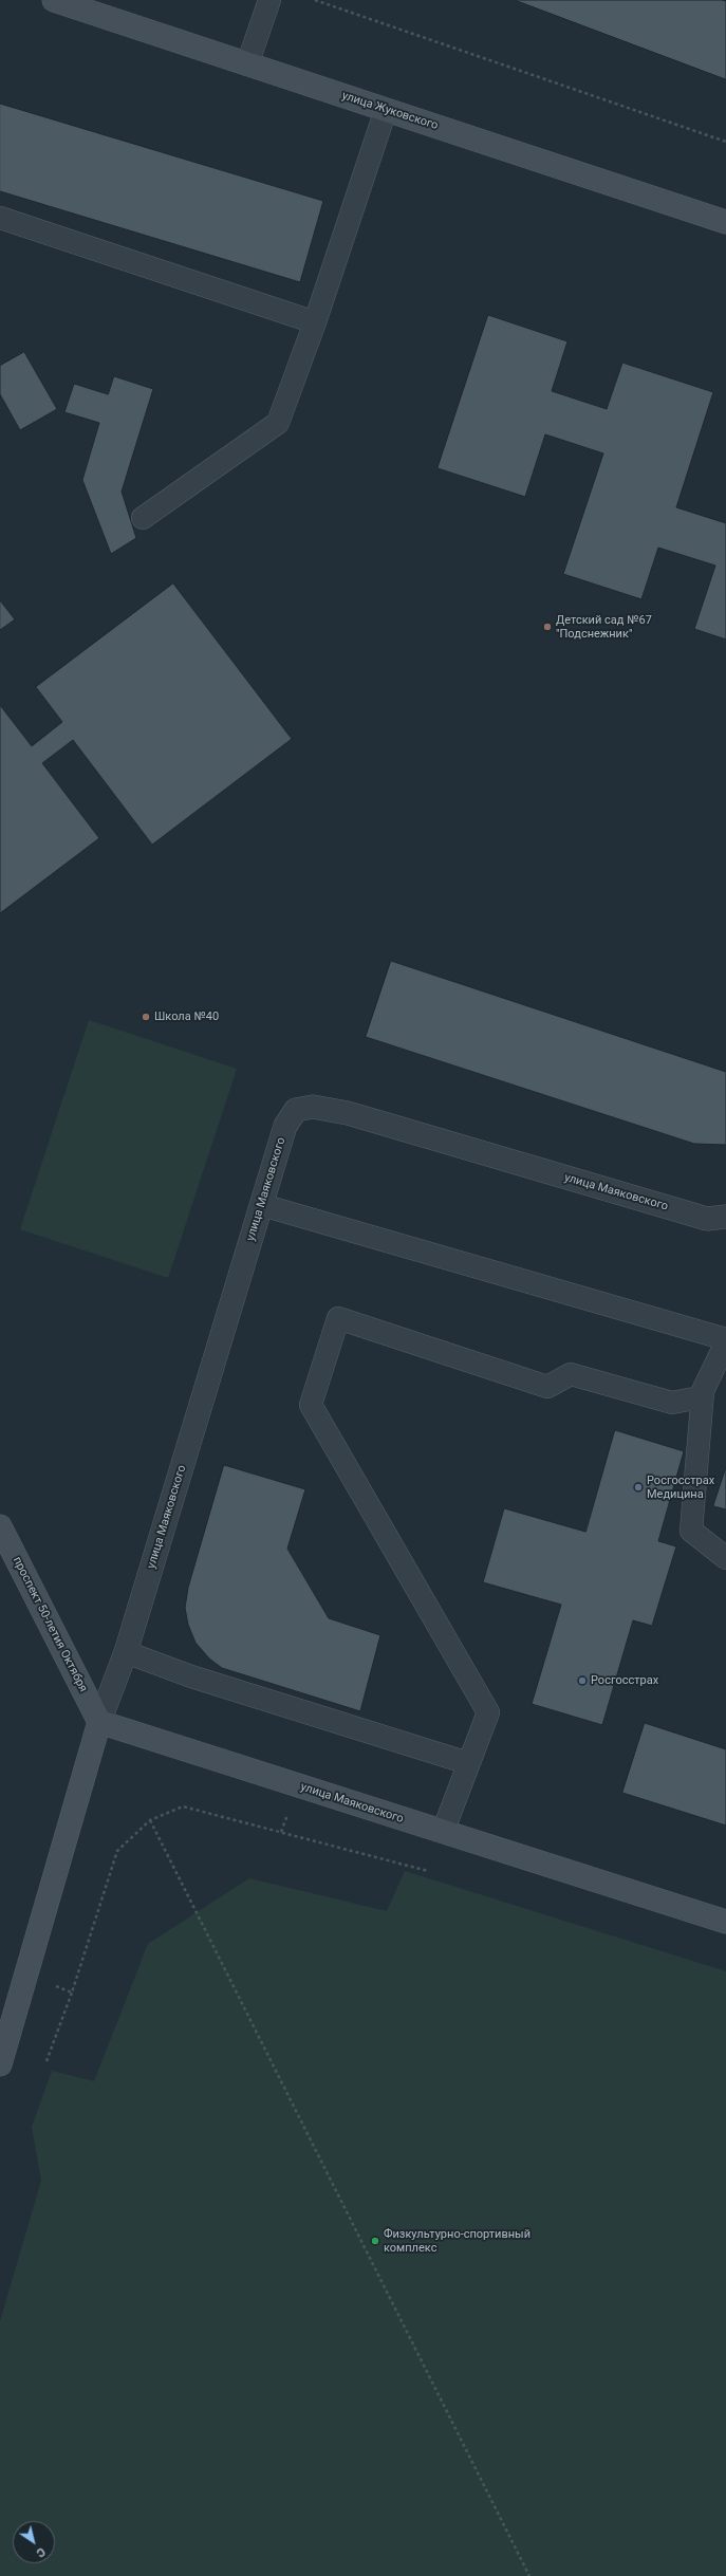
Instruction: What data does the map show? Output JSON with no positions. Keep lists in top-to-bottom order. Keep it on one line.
{"streets":{"street":["улица Жуковского","улица Маяковского","проспект 50-летия Октября"]},"crossings":[["улица Маяковского","проспект 50-летия Октября"]],"places":["Детский сад №67 \"Подснежник\"","Школа №40","Росгосстрах Медицина","Росгосстрах","Физкультурно-спортивный комплекс"],"north":"bottom right"}
